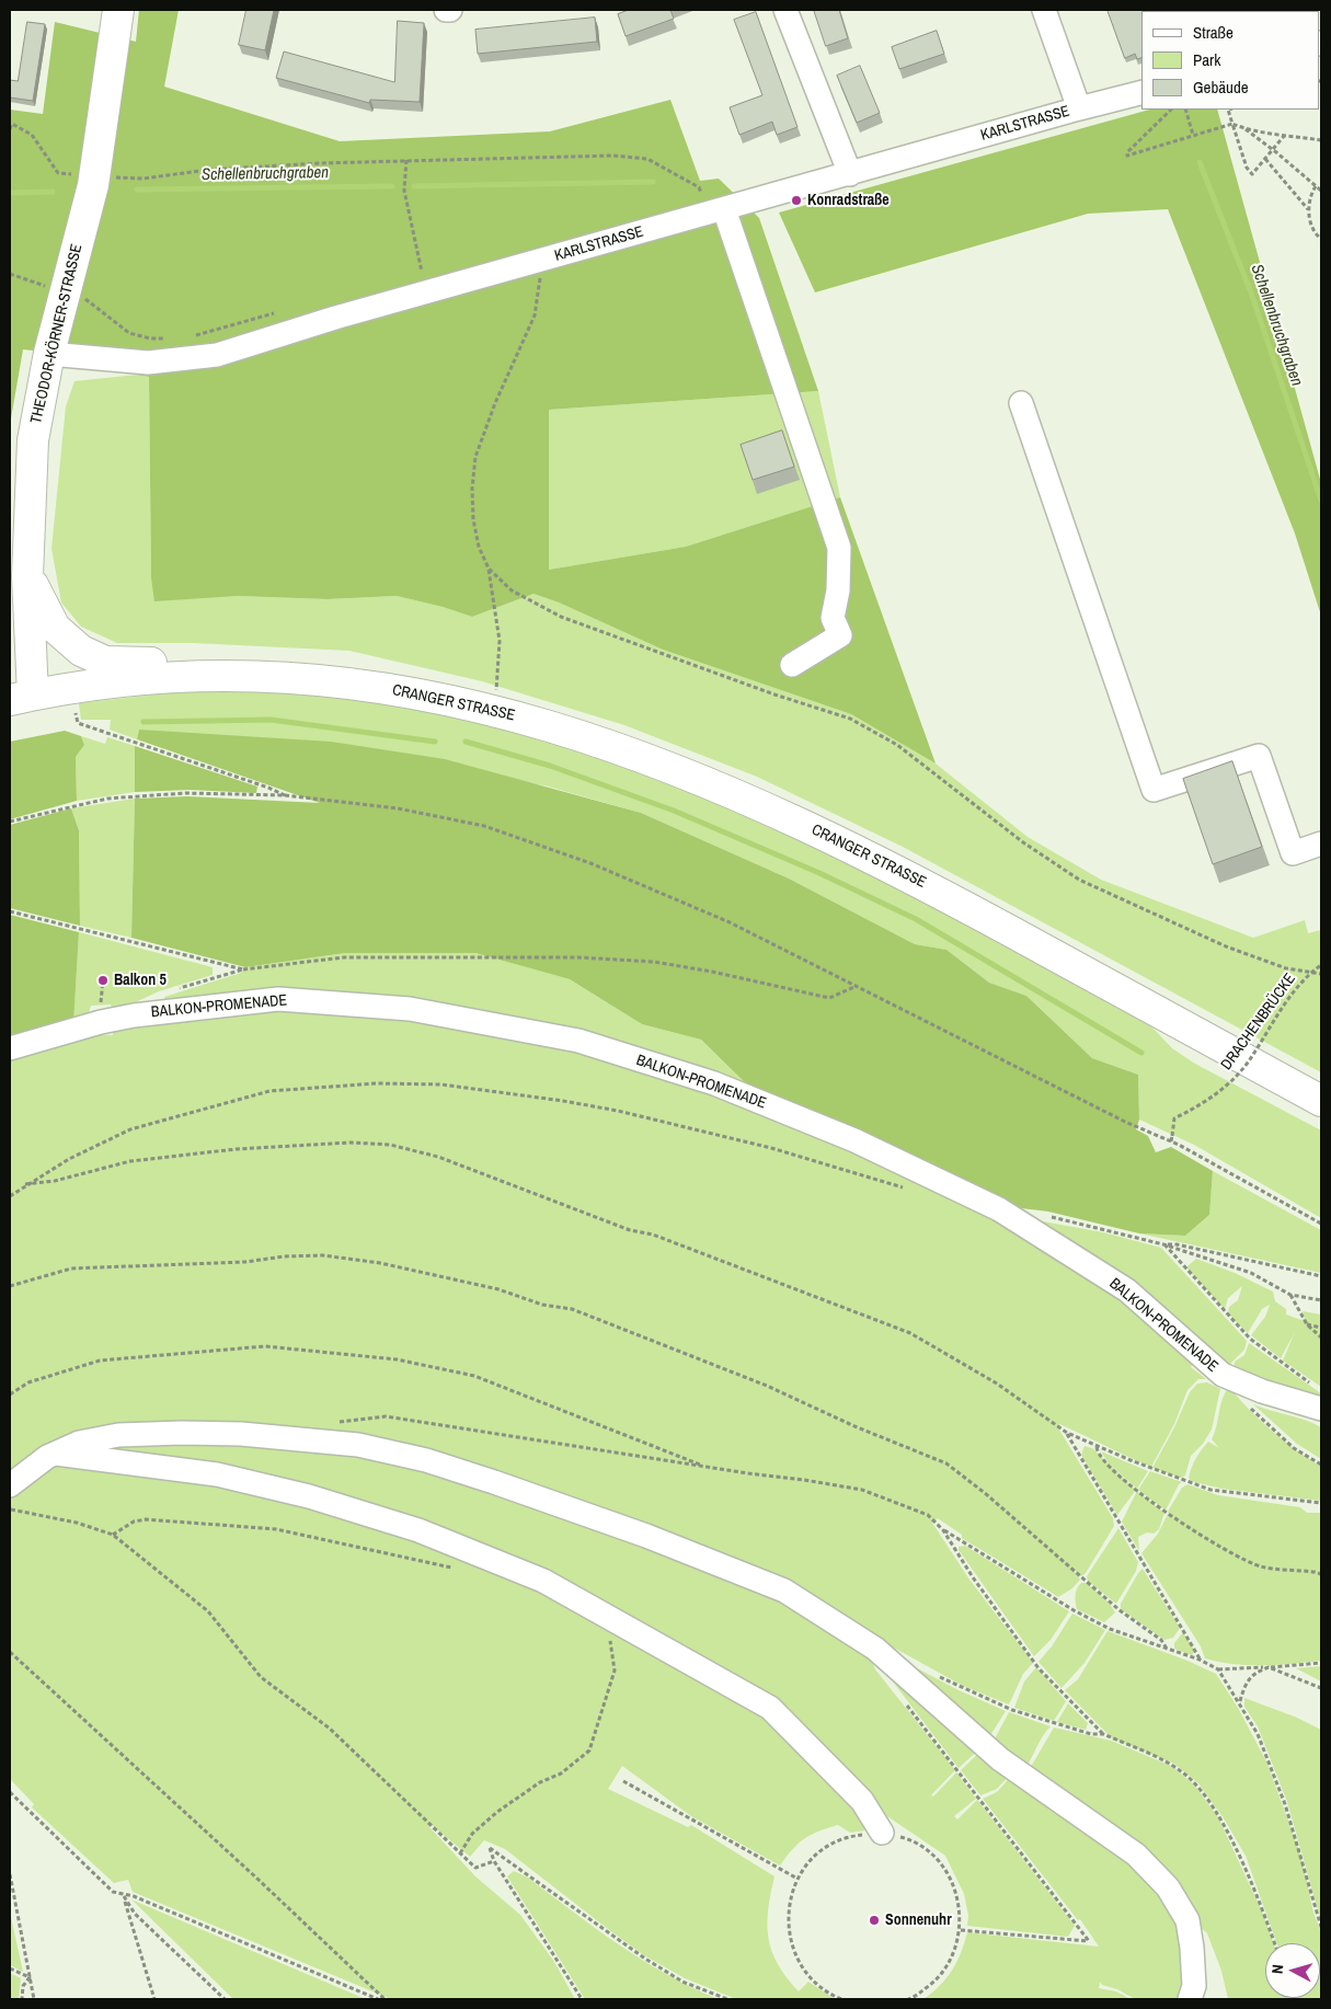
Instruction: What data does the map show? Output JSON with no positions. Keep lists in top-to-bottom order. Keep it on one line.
{"streets":{"main road":["THEODOR-KÖRNER-STRASSE","CRANGER STRASSE"],"street":["KARLSTRASSE","BALKON-PROMENADE"],"path":["DRACHENBRÜCKE"]},"crossings":[["KARLSTRASSE","THEODOR-KÖRNER-STRASSE"],["THEODOR-KÖRNER-STRASSE","CRANGER STRASSE"]],"water":["Schellenbruchgraben"],"places":["Konradstraße","Balkon 5","Sonnenuhr"],"legend":["Straße","Park","Gebäude"],"north":"left"}
